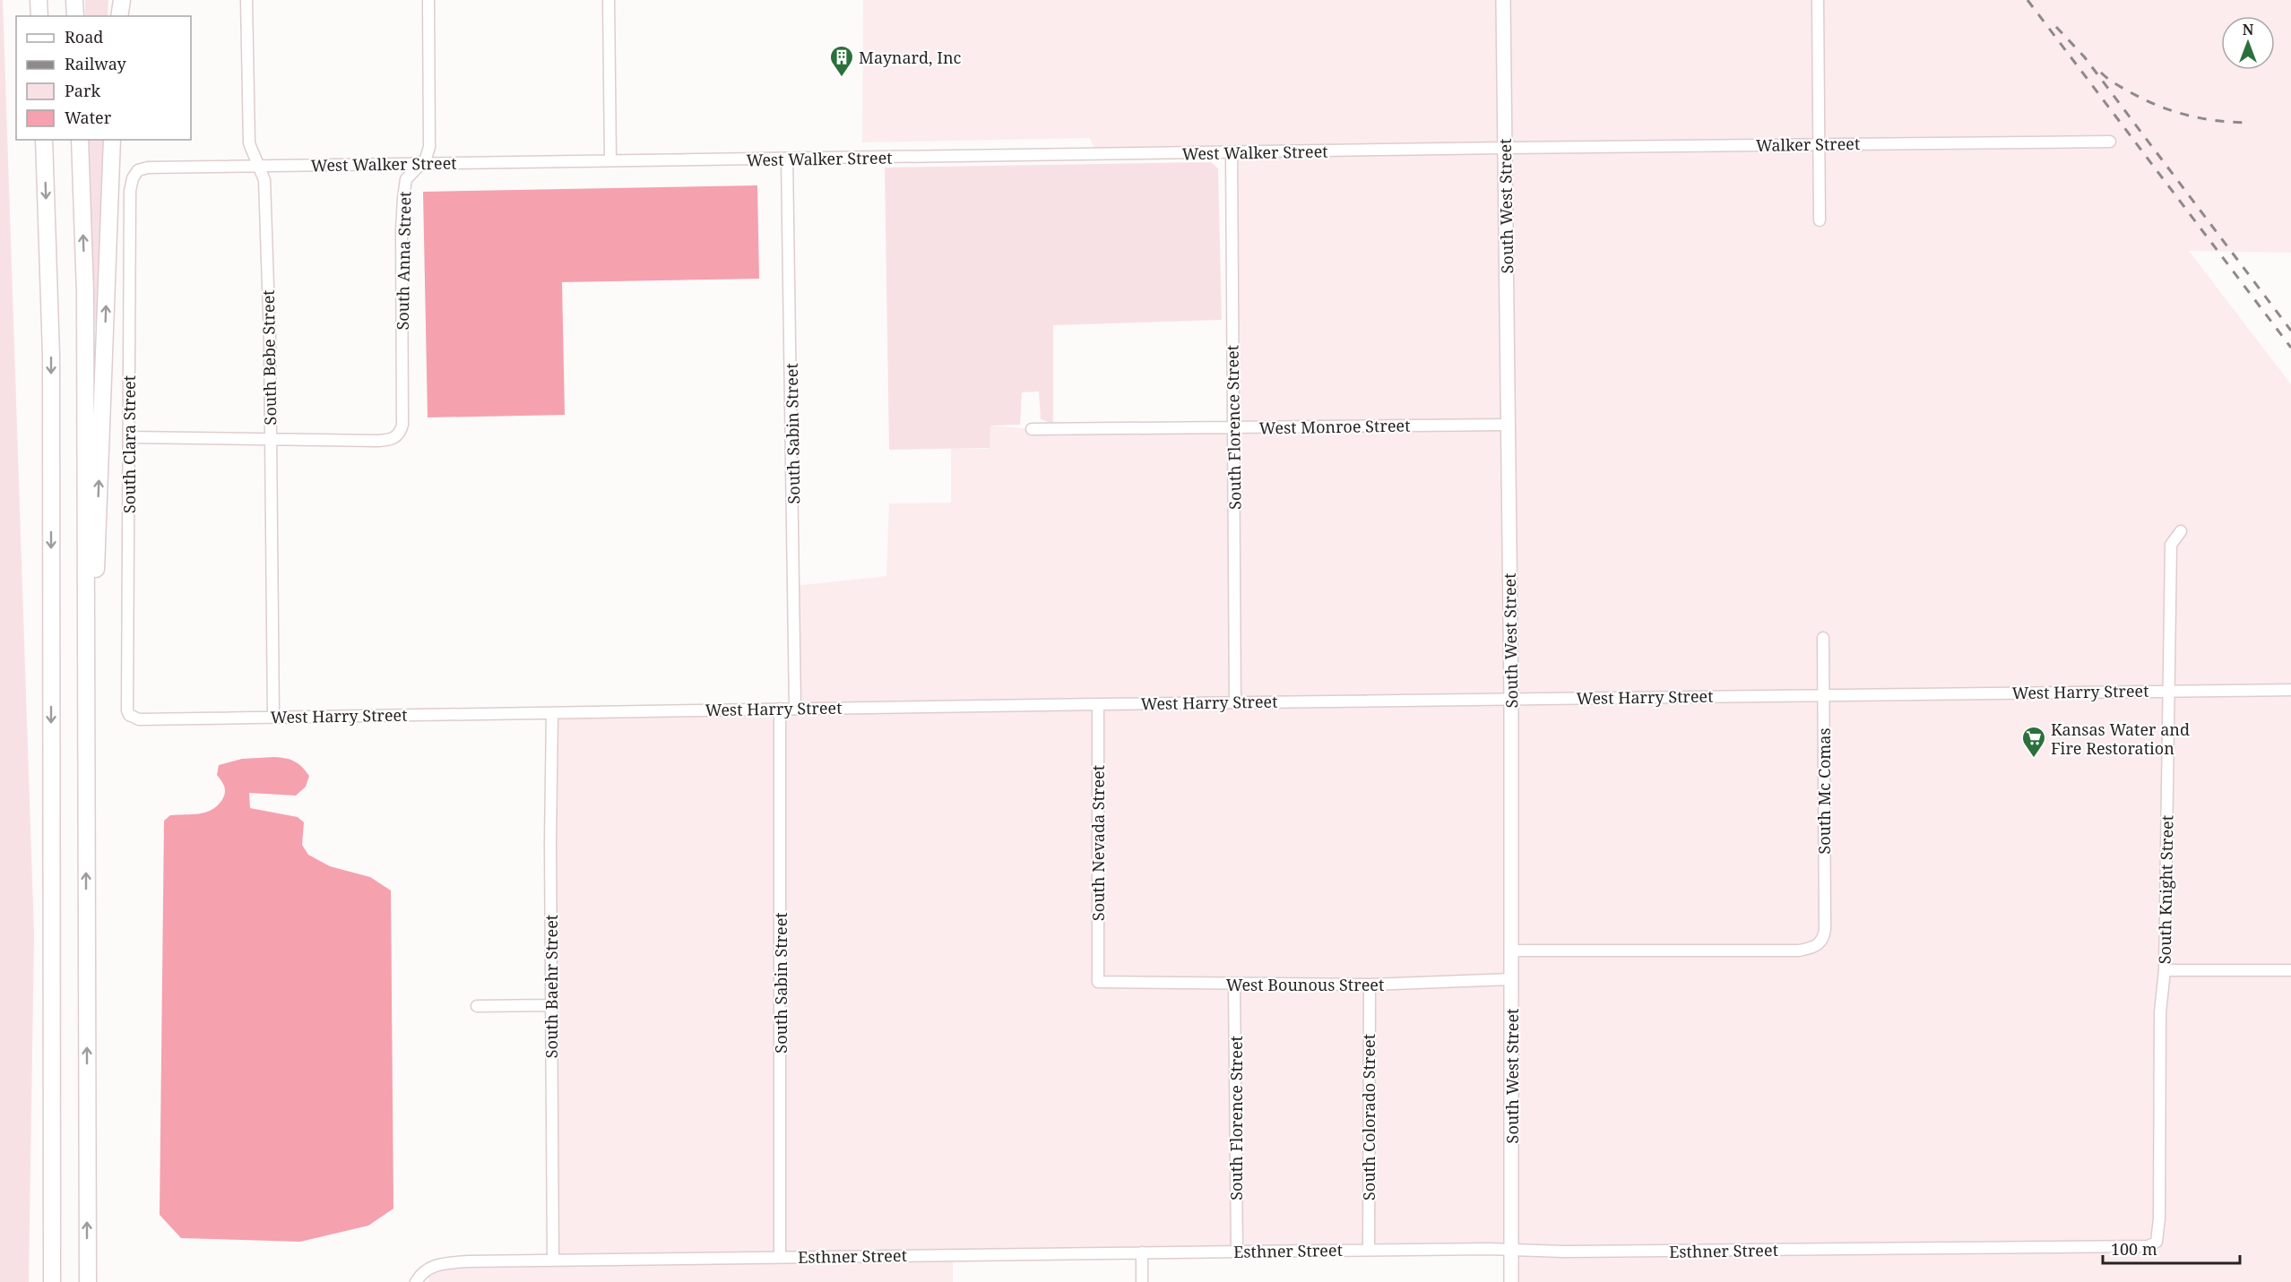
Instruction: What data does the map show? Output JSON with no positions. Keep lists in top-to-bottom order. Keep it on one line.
{"streets":{"main road":["South West Street"],"street":["Walker Street","West Walker Street","South Anna Street","South Bebe Street","West Monroe Street","South Florence Street","South Sabin Street","South Clara Street","West Harry Street","South Mc Comas","South Nevada Street","South Knight Street","West Bounous Street","South Baehr Street","South Colorado Street","Esthner Street"]},"crossings":[["Walker Street","West Walker Street"],["Walker Street","South West Street"],["West Walker Street","South West Street"],["West Walker Street","South Anna Street"],["West Walker Street","South Bebe Street"],["West Walker Street","South Florence Street"],["West Walker Street","South Sabin Street"],["West Walker Street","South Clara Street"],["South West Street","West Monroe Street"],["South West Street","West Harry Street"],["South West Street","South Mc Comas"],["South West Street","West Bounous Street"],["South West Street","Esthner Street"],["South Anna Street","South Bebe Street"],["South Bebe Street","West Harry Street"],["West Monroe Street","South Florence Street"],["South Florence Street","West Harry Street"],["South Florence Street","West Bounous Street"],["South Florence Street","Esthner Street"],["South Sabin Street","West Harry Street"],["South Sabin Street","Esthner Street"],["South Clara Street","West Harry Street"],["West Harry Street","South Mc Comas"],["West Harry Street","South Nevada Street"],["West Harry Street","South Knight Street"],["West Harry Street","South Baehr Street"],["South Nevada Street","West Bounous Street"],["South Knight Street","Esthner Street"],["West Bounous Street","South Colorado Street"],["South Baehr Street","Esthner Street"],["South Colorado Street","Esthner Street"]],"places":{"building":["Maynard, Inc"],"supermarket":["Kansas Water and Fire Restoration"]},"legend":["Road","Railway","Park","Water"],"scale_bar":"100 m","north":"top"}
